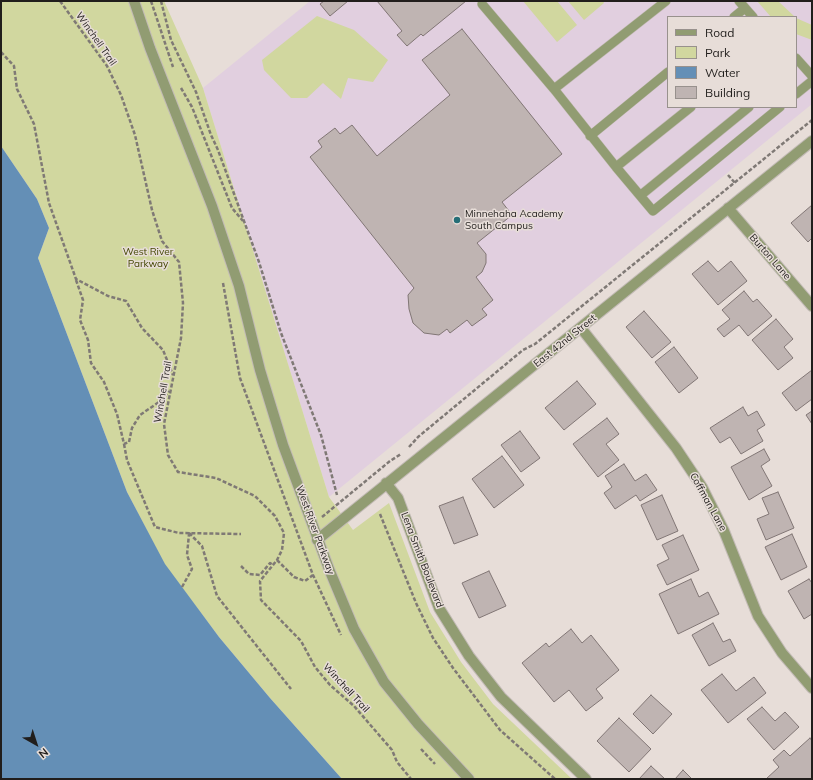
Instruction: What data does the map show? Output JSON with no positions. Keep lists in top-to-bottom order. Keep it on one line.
{"streets":{"street":["Burton Lane","East 42nd Street","Coffman Lane","West River Parkway","Lena Smith Boulevard"],"path":["Winchell Trail"]},"crossings":[["Burton Lane","East 42nd Street"],["East 42nd Street","Coffman Lane"],["East 42nd Street","West River Parkway"],["East 42nd Street","Lena Smith Boulevard"]],"parks":["West River Parkway"],"places":["Minnehaha Academy South Campus"],"legend":["Road","Park","Water","Building"],"north":"bottom right"}
